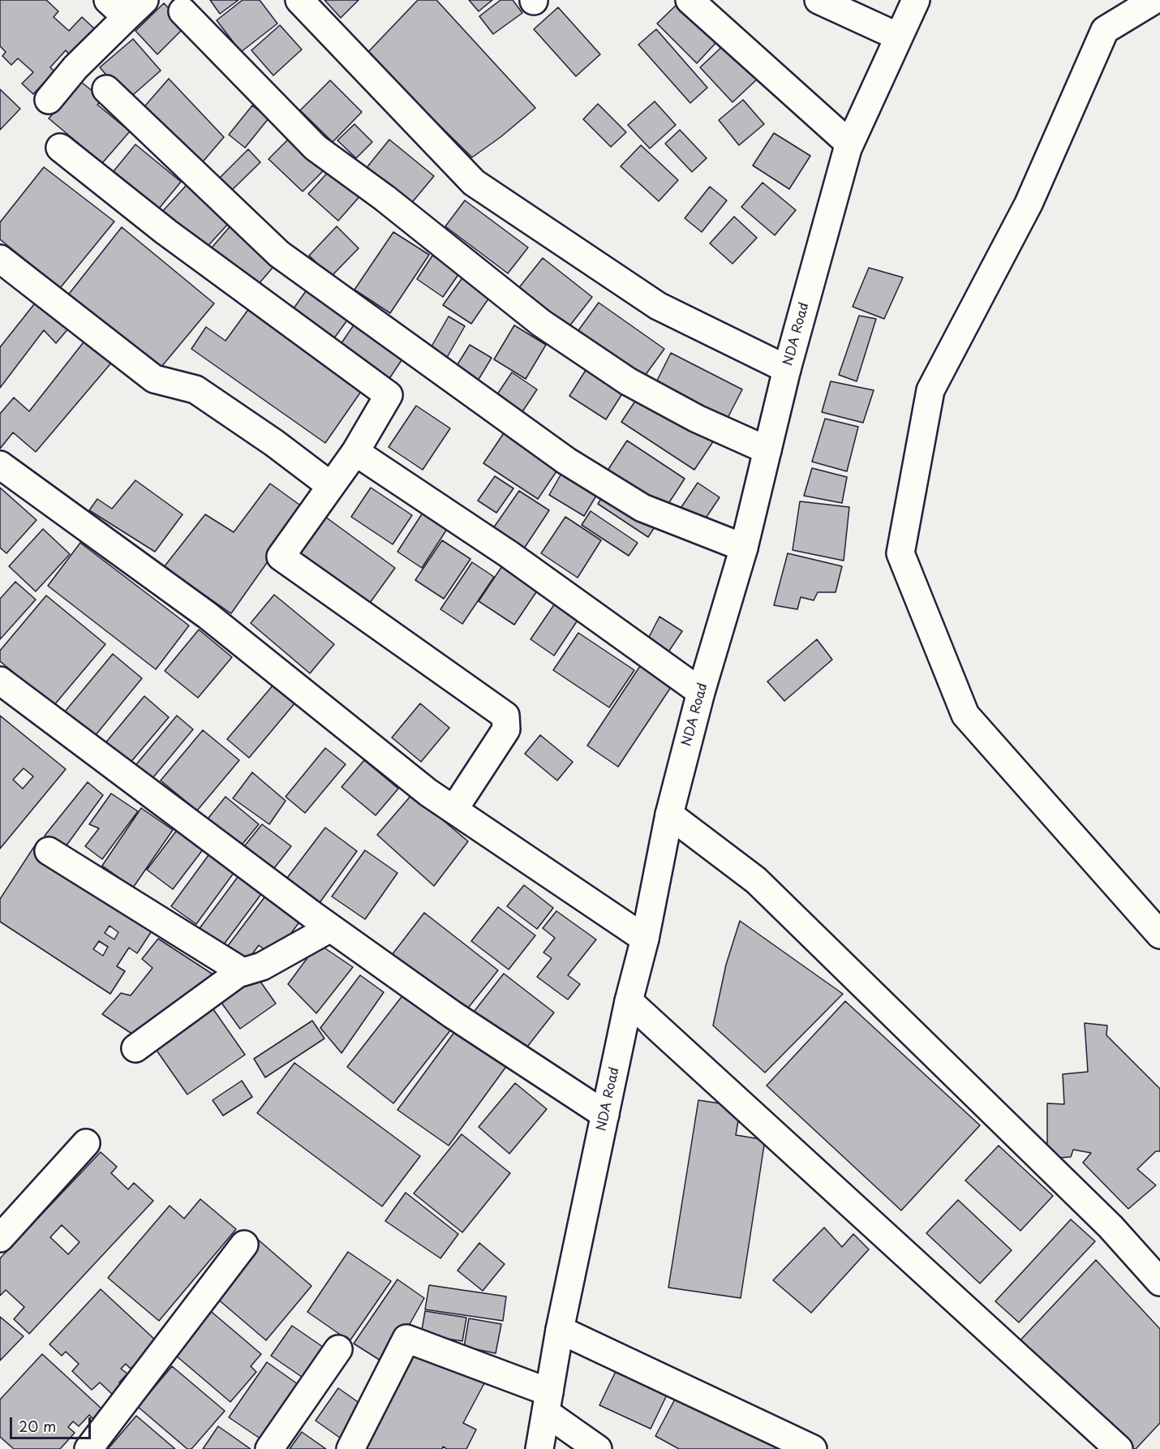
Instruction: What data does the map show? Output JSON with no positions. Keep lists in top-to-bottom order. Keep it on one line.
{"streets":{"street":["NDA Road"]},"scale_bar":"20 m"}
